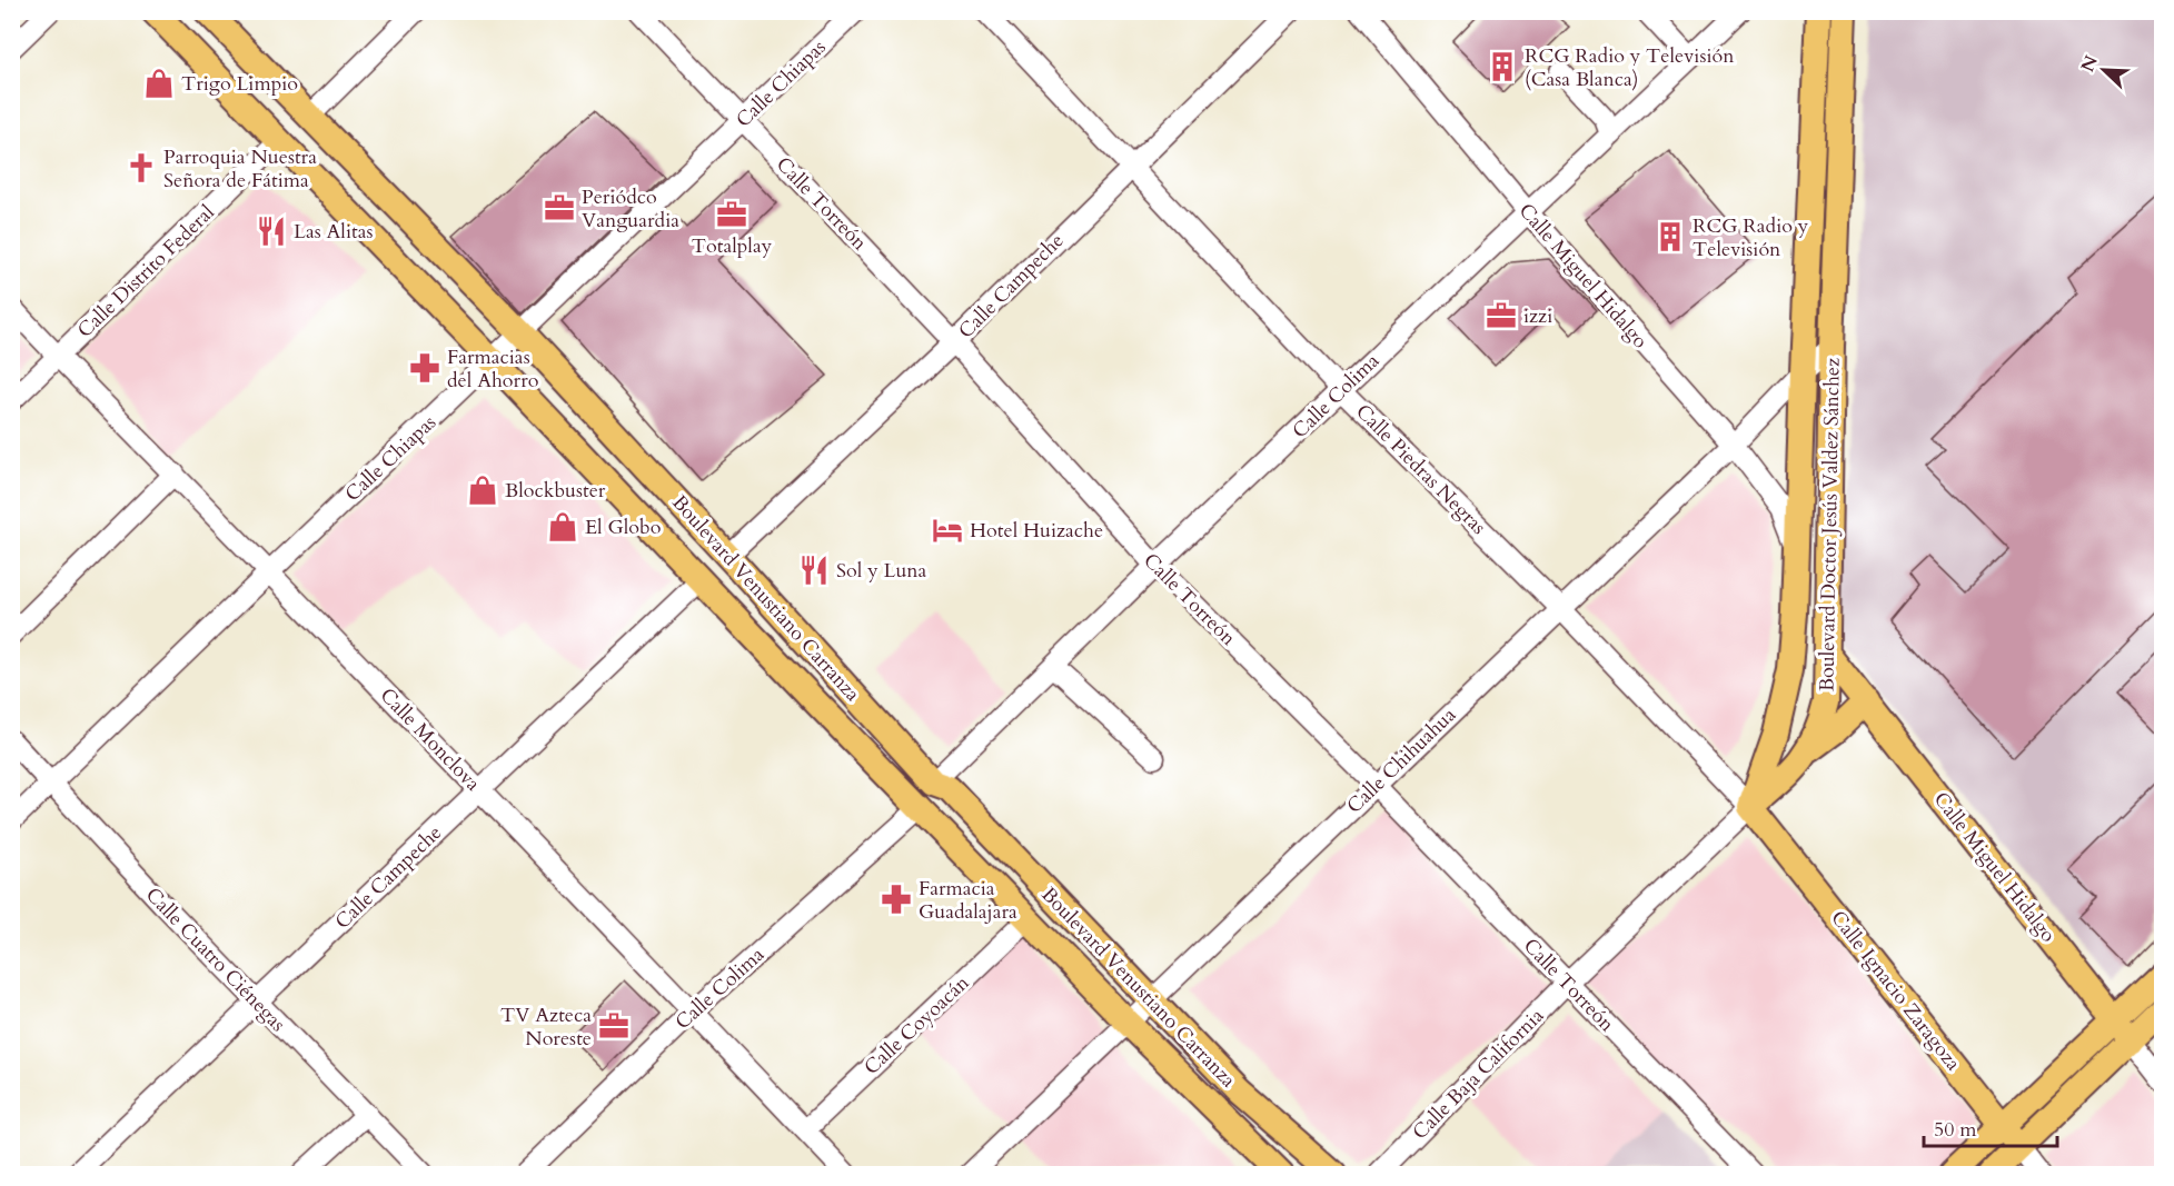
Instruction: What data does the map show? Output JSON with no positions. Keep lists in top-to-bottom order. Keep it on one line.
{"streets":{"main road":["Calle Miguel Hidalgo","Boulevard Doctor Jesús Valdez Sánchez","Boulevard Venustiano Carranza","Calle Ignacio Zaragoza"],"street":["Calle Chiapas","Calle Torreón","Calle Distrito Federal","Calle Campeche","Calle Colima","Calle Piedras Negras","Calle Monclova","Calle Chihuahua","Calle Cuatro Ciénegas","Calle Coyoacán","Calle Baja California"]},"crossings":[["Calle Chiapas","Calle Torreón"],["Calle Chiapas","Boulevard Venustiano Carranza"],["Calle Chiapas","Calle Monclova"],["Calle Chiapas","Calle Cuatro Ciénegas"],["Calle Torreón","Calle Campeche"],["Calle Torreón","Calle Colima"],["Calle Torreón","Calle Chihuahua"],["Calle Torreón","Calle Baja California"],["Calle Distrito Federal","Boulevard Venustiano Carranza"],["Calle Distrito Federal","Calle Monclova"],["Calle Miguel Hidalgo","Calle Colima"],["Calle Miguel Hidalgo","Boulevard Doctor Jesús Valdez Sánchez"],["Calle Miguel Hidalgo","Calle Chihuahua"],["Calle Campeche","Calle Piedras Negras"],["Calle Campeche","Boulevard Venustiano Carranza"],["Calle Campeche","Calle Monclova"],["Calle Campeche","Calle Cuatro Ciénegas"],["Calle Colima","Calle Piedras Negras"],["Calle Colima","Boulevard Venustiano Carranza"],["Calle Colima","Calle Monclova"],["Calle Piedras Negras","Boulevard Doctor Jesús Valdez Sánchez"],["Calle Piedras Negras","Calle Chihuahua"],["Calle Piedras Negras","Calle Ignacio Zaragoza"],["Calle Piedras Negras","Calle Baja California"],["Boulevard Doctor Jesús Valdez Sánchez","Calle Chihuahua"],["Boulevard Doctor Jesús Valdez Sánchez","Calle Ignacio Zaragoza"],["Boulevard Doctor Jesús Valdez Sánchez","Calle Baja California"],["Boulevard Venustiano Carranza","Calle Chihuahua"],["Boulevard Venustiano Carranza","Calle Coyoacán"],["Calle Monclova","Calle Coyoacán"],["Calle Ignacio Zaragoza","Calle Baja California"]],"places":{"building":["RCG Radio y Televisión (Casa Blanca)","RCG Radio y Televisión"],"shop":["Trigo Limpio","Blockbuster","El Globo"],"church":["Parroquia Nuestra Señora de Fátima"],"office":["Periódco Vanguardia","Totalplay","izzi","TV Azteca Noreste"],"restaurant":["Las Alitas","Sol y Luna"],"pharmacy":["Farmacias del Ahorro","Farmacia Guadalajara"],"hotel":["Hotel Huizache"]},"scale_bar":"50 m","north":"top left"}
